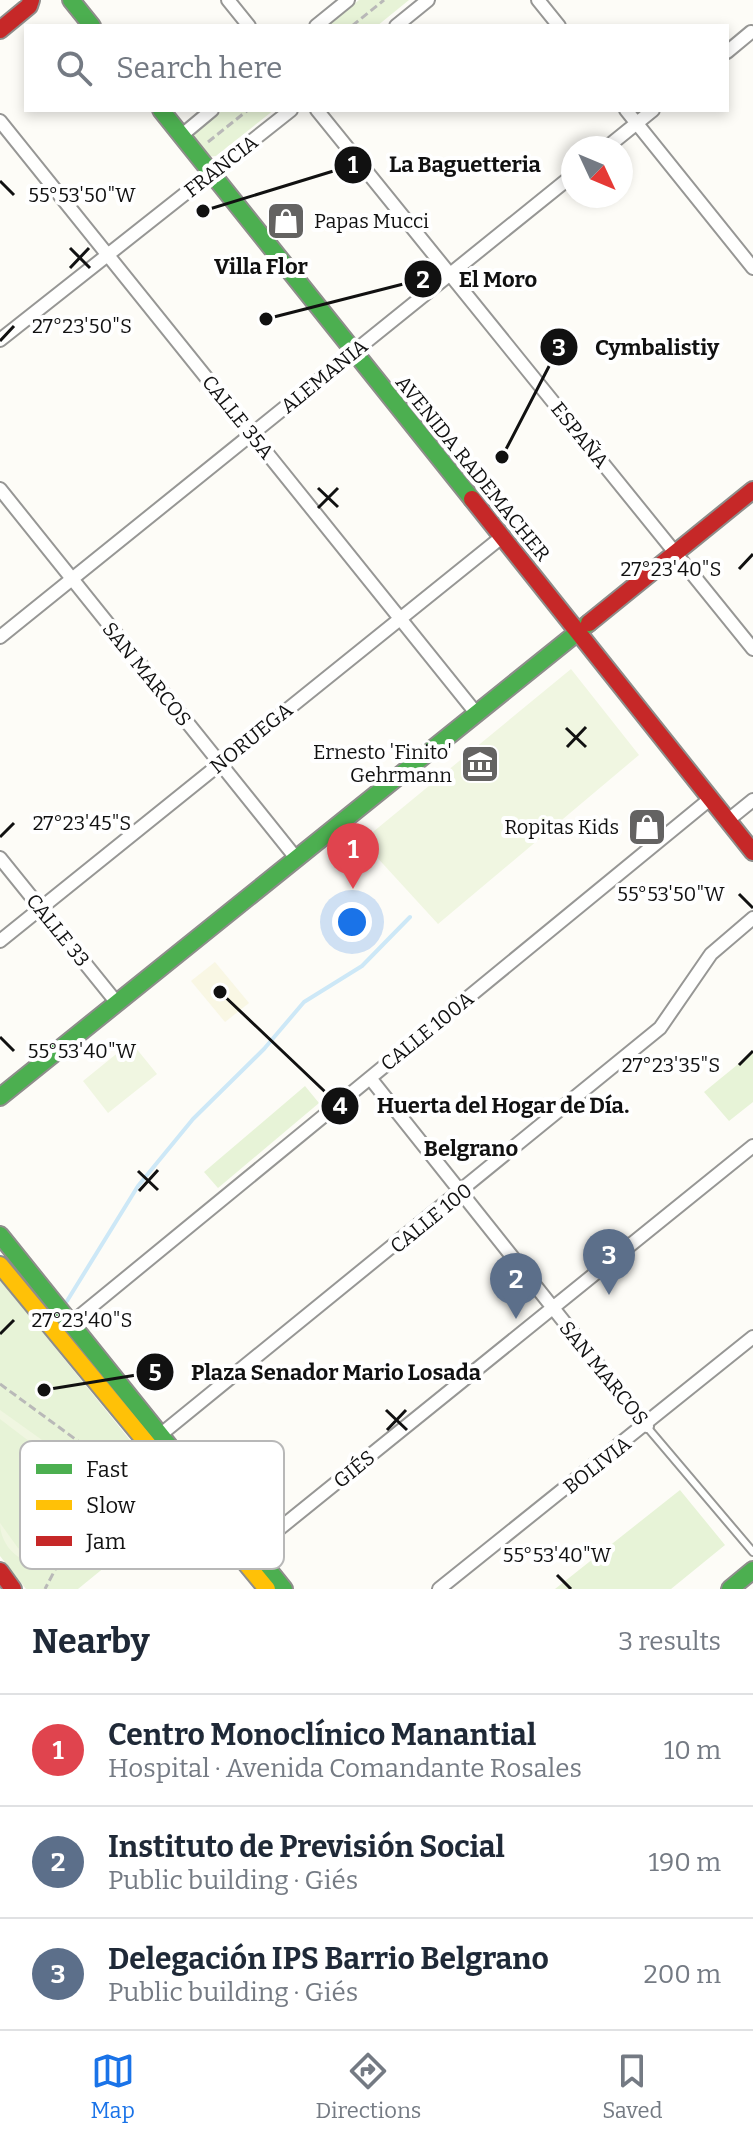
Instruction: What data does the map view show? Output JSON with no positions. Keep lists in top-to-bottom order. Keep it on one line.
{"streets":{"main road":["AVENIDA RADEMACHER"],"street":["FRANCIA","ALEMANIA","CALLE 35A","ESPAÑA","SAN MARCOS","NORUEGA","CALLE 33","CALLE 100A","CALLE 100","BOLIVIA","GIÉS"]},"crossings":[["FRANCIA","CALLE 35A"],["FRANCIA","AVENIDA RADEMACHER"],["ALEMANIA","CALLE 35A"],["ALEMANIA","ESPAÑA"],["ALEMANIA","AVENIDA RADEMACHER"],["ALEMANIA","SAN MARCOS"],["CALLE 35A","NORUEGA"],["AVENIDA RADEMACHER","NORUEGA"],["AVENIDA RADEMACHER","CALLE 100A"],["SAN MARCOS","NORUEGA"],["SAN MARCOS","CALLE 100A"],["SAN MARCOS","CALLE 100"],["SAN MARCOS","BOLIVIA"],["SAN MARCOS","GIÉS"],["NORUEGA","CALLE 33"]],"districts":["Villa Flor","Belgrano"],"places":{"other":["La Baguetteria","El Moro","Cymbalistiy","Huerta del Hogar de Día.","Plaza Senador Mario Losada"],"shop":["Papas Mucci","Ropitas Kids"],"museum":["Ernesto 'Finito' Gehrmann"]},"legend":["Fast","Slow","Jam"],"north":"bottom right","page":{"search":"Search here","pins":["1","3","2"],"heading":["Nearby","3 results"],"list":[{"mark":"1","name":"Centro Monoclínico Manantial","note":"Hospital · Avenida Comandante Rosales","value":"10 m"},{"mark":"2","name":"Instituto de Previsión Social","note":"Public building · Giés","value":"190 m"},{"mark":"3","name":"Delegación IPS Barrio Belgrano","note":"Public building · Giés","value":"200 m"}],"nav":["Map","Directions","Saved"]},"coordinates":["55°53'50\"W","27°23'50\"S","27°23'40\"S","27°23'45\"S","55°53'40\"W","27°23'35\"S"]}
